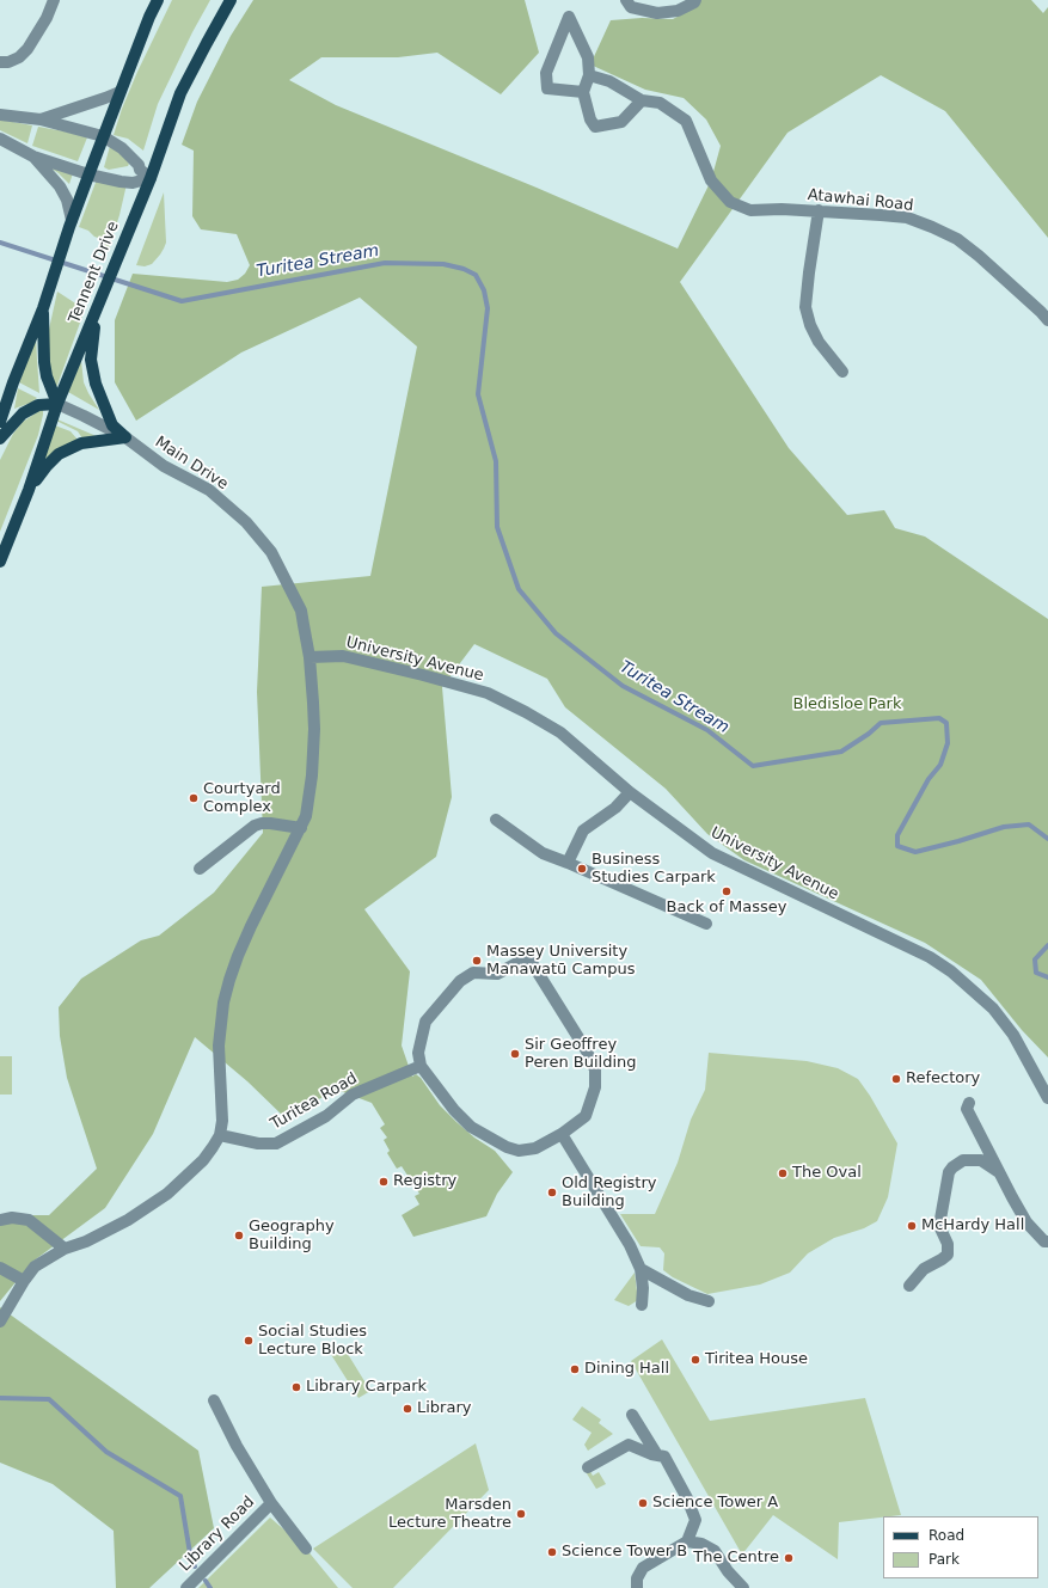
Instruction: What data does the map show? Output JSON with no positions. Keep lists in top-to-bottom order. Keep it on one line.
{"streets":{"main road":["Tennent Drive"],"street":["Atawhai Road","Main Drive","University Avenue","Turitea Road","Library Road"]},"crossings":[["Tennent Drive","Main Drive"],["Main Drive","University Avenue"]],"water":["Turitea Stream"],"parks":["Bledisloe Park"],"places":["Courtyard Complex","Business Studies Carpark","Back of Massey","Massey University Manawatū Campus","Sir Geoffrey Peren Building","Refectory","The Oval","Registry","Old Registry Building","McHardy Hall","Geography Building","Social Studies Lecture Block","Tiritea House","Dining Hall","Library Carpark","Library","Science Tower A","Marsden Lecture Theatre","Science Tower B","The Centre"],"legend":["Road","Park"]}
